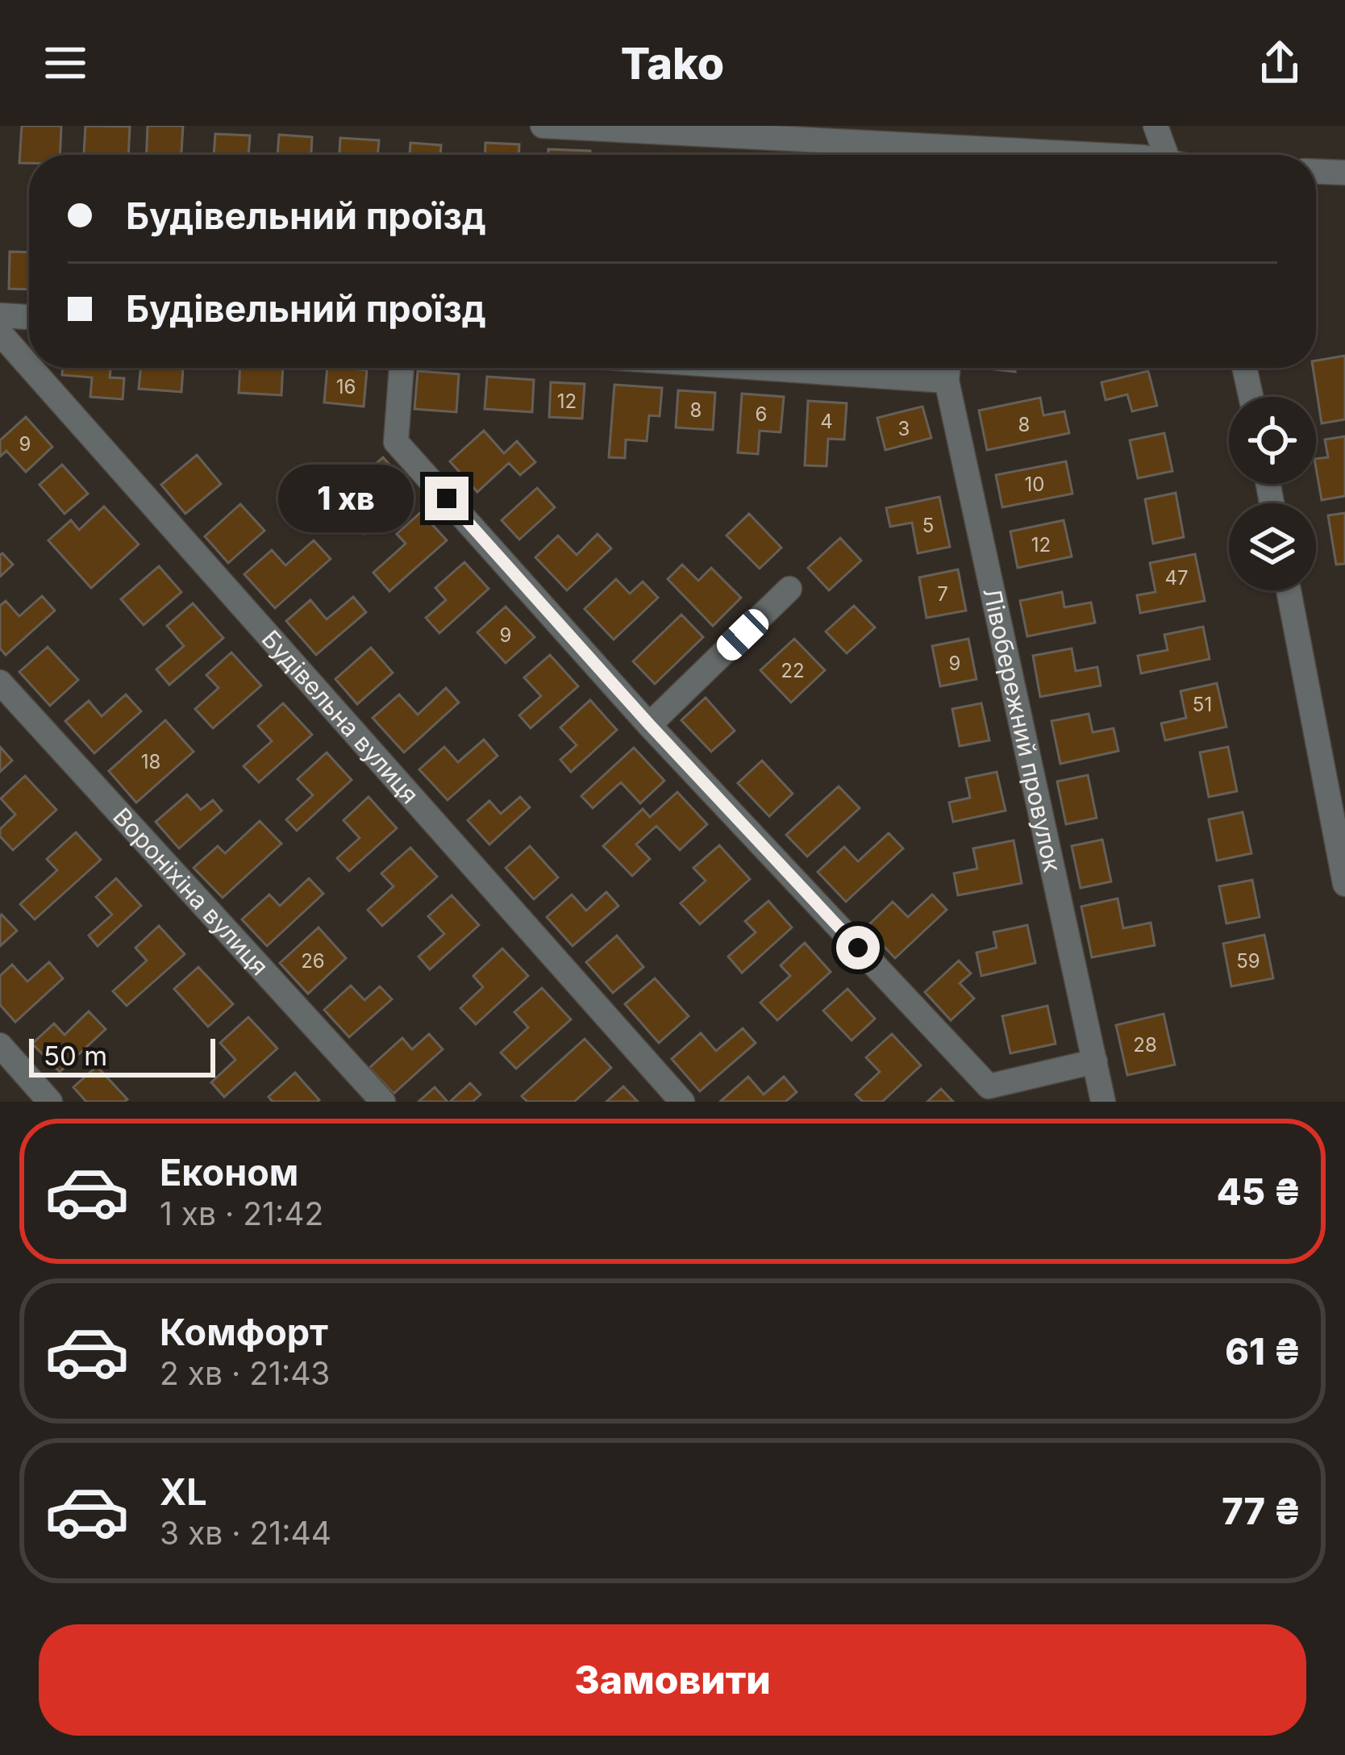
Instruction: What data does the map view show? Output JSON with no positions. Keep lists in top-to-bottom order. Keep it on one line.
{"streets":{"street":["Будівельна вулиця","Лівобережний провулок","Вороніхіна вулиця"]},"house_numbers":["16","12","8","6","4","8","3","9","10","5","12","47","7","9","9","22","51","18","26","59","28"],"scale_bar":"50 m","page":{"header":"Tako","banner":["Будівельний проїзд","Будівельний проїзд"],"bubble":"1 хв","scale":"50 m","list":[{"name":"Економ","note":"1 хв · 21:42","value":"45 ₴"},{"name":"Комфорт","note":"2 хв · 21:43","value":"61 ₴"},{"name":"XL","note":"3 хв · 21:44","value":"77 ₴"}],"buttons":"Замовити"}}
